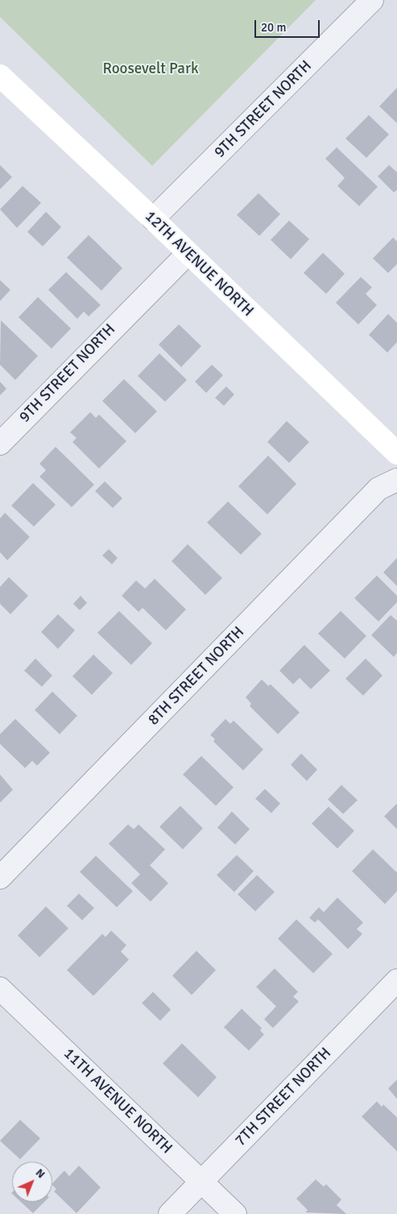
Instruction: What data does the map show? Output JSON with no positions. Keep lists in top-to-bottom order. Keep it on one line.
{"streets":{"main road":["12TH AVENUE NORTH"],"street":["9TH STREET NORTH","8TH STREET NORTH","7TH STREET NORTH","11TH AVENUE NORTH"]},"crossings":[["9TH STREET NORTH","12TH AVENUE NORTH"],["7TH STREET NORTH","11TH AVENUE NORTH"]],"parks":["Roosevelt Park"],"scale_bar":"20 m","north":"top right"}
